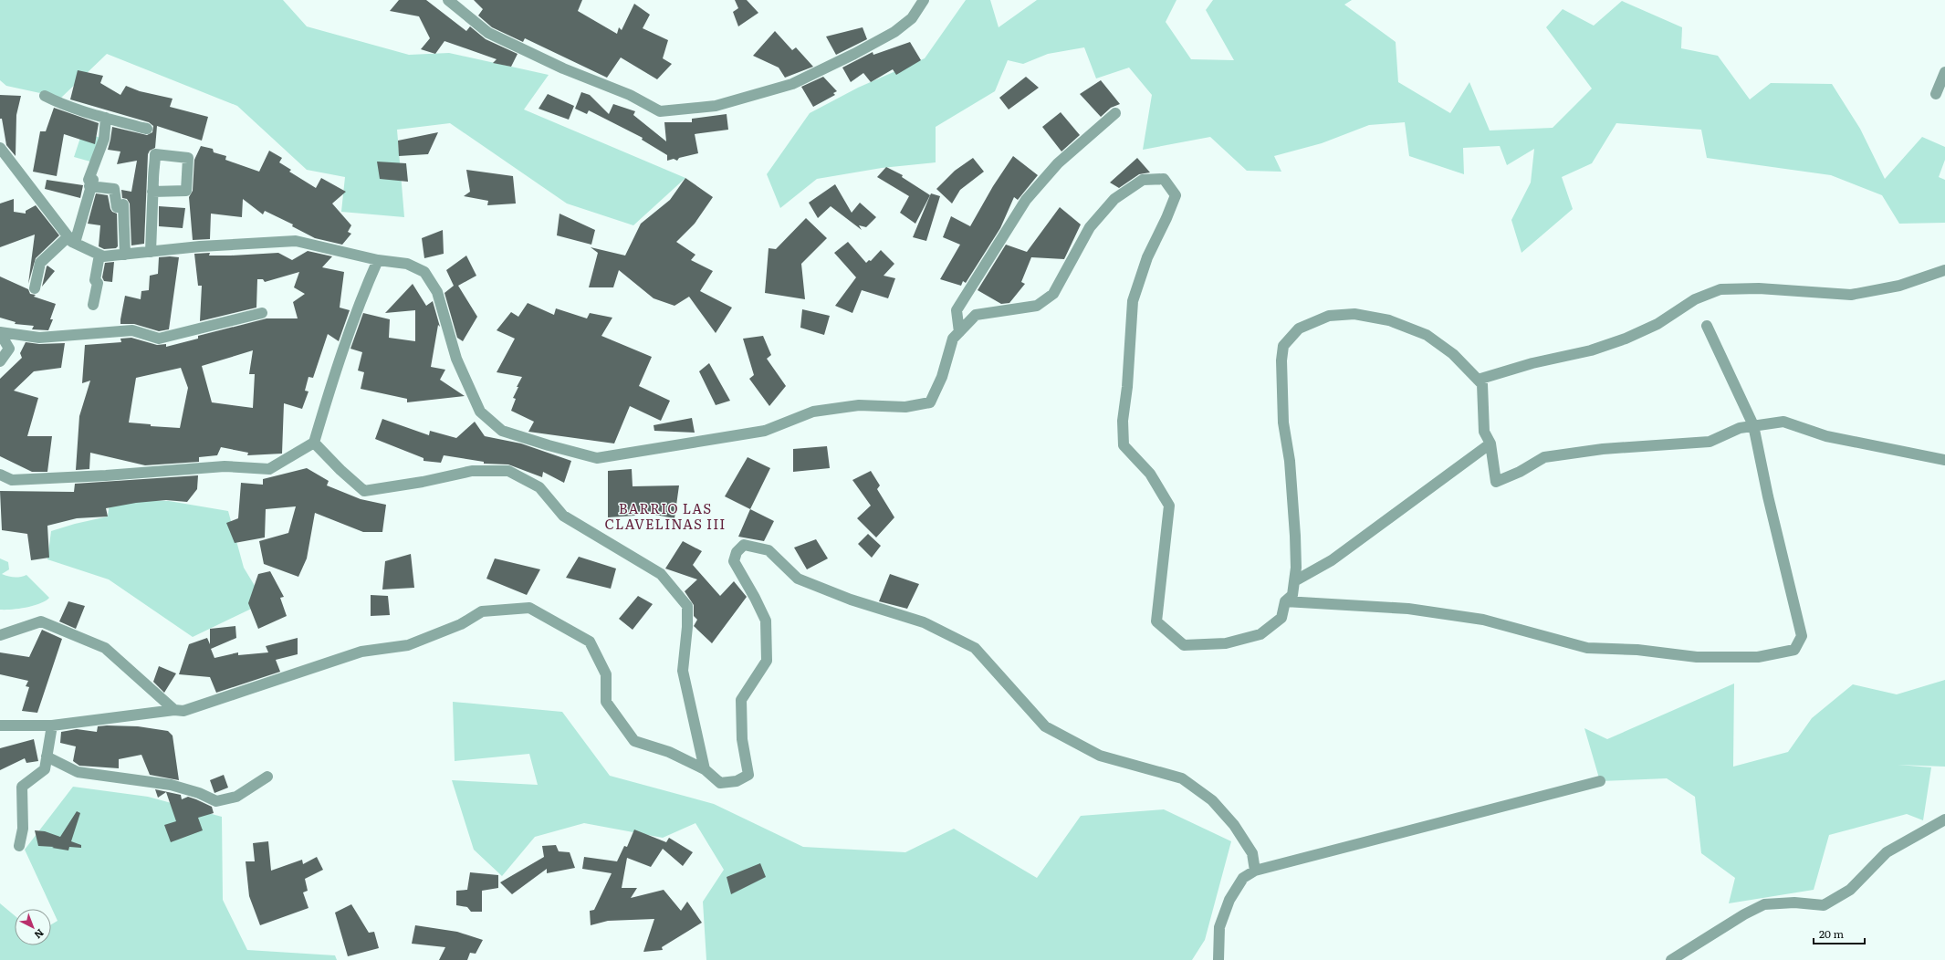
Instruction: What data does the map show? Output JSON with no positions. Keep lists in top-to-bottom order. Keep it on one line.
{"districts":["BARRIO LAS CLAVELINAS III"],"scale_bar":"20 m","north":"bottom right"}
